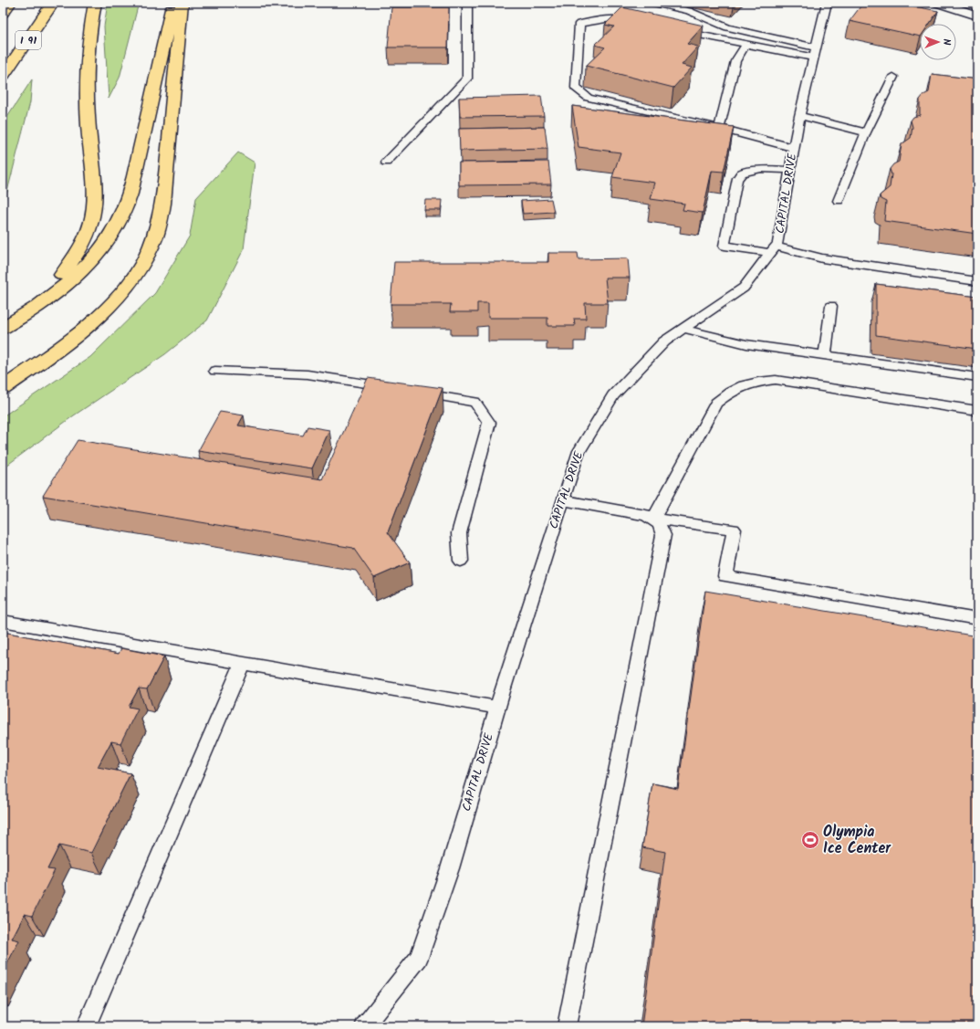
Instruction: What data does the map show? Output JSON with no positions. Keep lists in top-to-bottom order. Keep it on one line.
{"streets":{"highway":["I 91"],"lane":["CAPITAL DRIVE"]},"places":{"sports":["Olympia Ice Center"]},"north":"right"}
